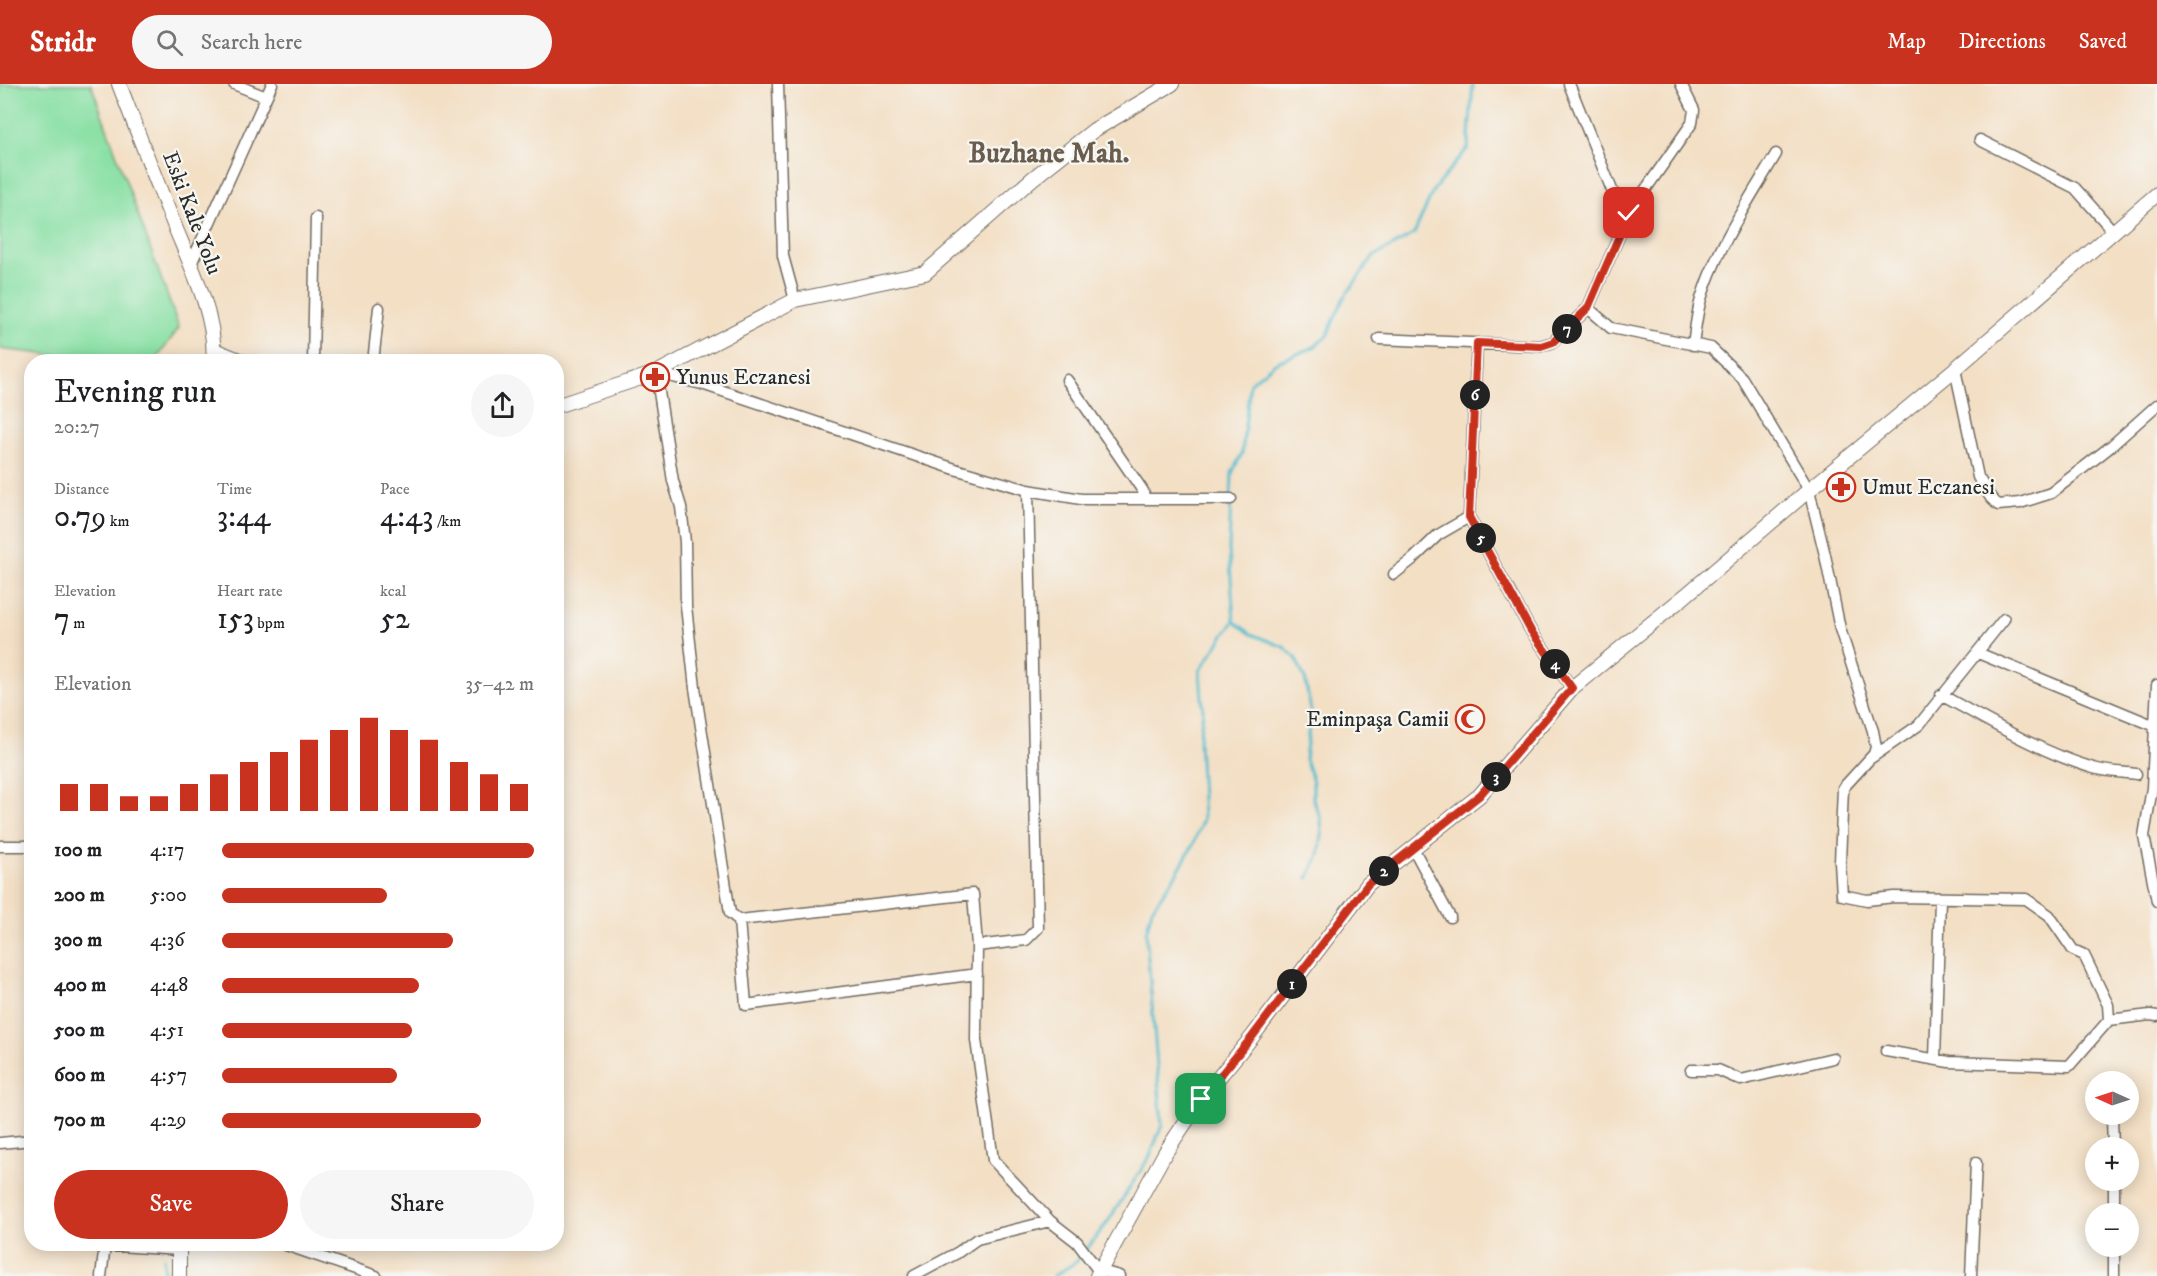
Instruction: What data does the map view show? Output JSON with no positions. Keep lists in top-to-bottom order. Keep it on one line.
{"streets":{"street":["Eski Kale Yolu"]},"districts":["Buzhane Mah."],"places":{"pharmacy":["Yunus Eczanesi","Umut Eczanesi"],"mosque":["Eminpaşa Camii"]},"north":"left","page":{"header":"Stridr","search":"Search here","nav":["Map","Directions","Saved"],"pins":["7","6","5","4","3","2","1"],"heading":["Evening run","20:27"],"stats":[["Distance","0.79 km"],["Time","3:44"],["Pace","4:43 /km"],["Elevation","7 m"],["Heart rate","153 bpm"],["kcal","52"]],"chart":["Elevation","35–42 m"],"list":[{"name":"100 m","note":"4:17"},{"name":"200 m","note":"5:00"},{"name":"300 m","note":"4:36"},{"name":"400 m","note":"4:48"},{"name":"500 m","note":"4:51"},{"name":"600 m","note":"4:57"},{"name":"700 m","note":"4:29"}],"map_buttons":["+","−"],"buttons":["Save","Share"]}}
